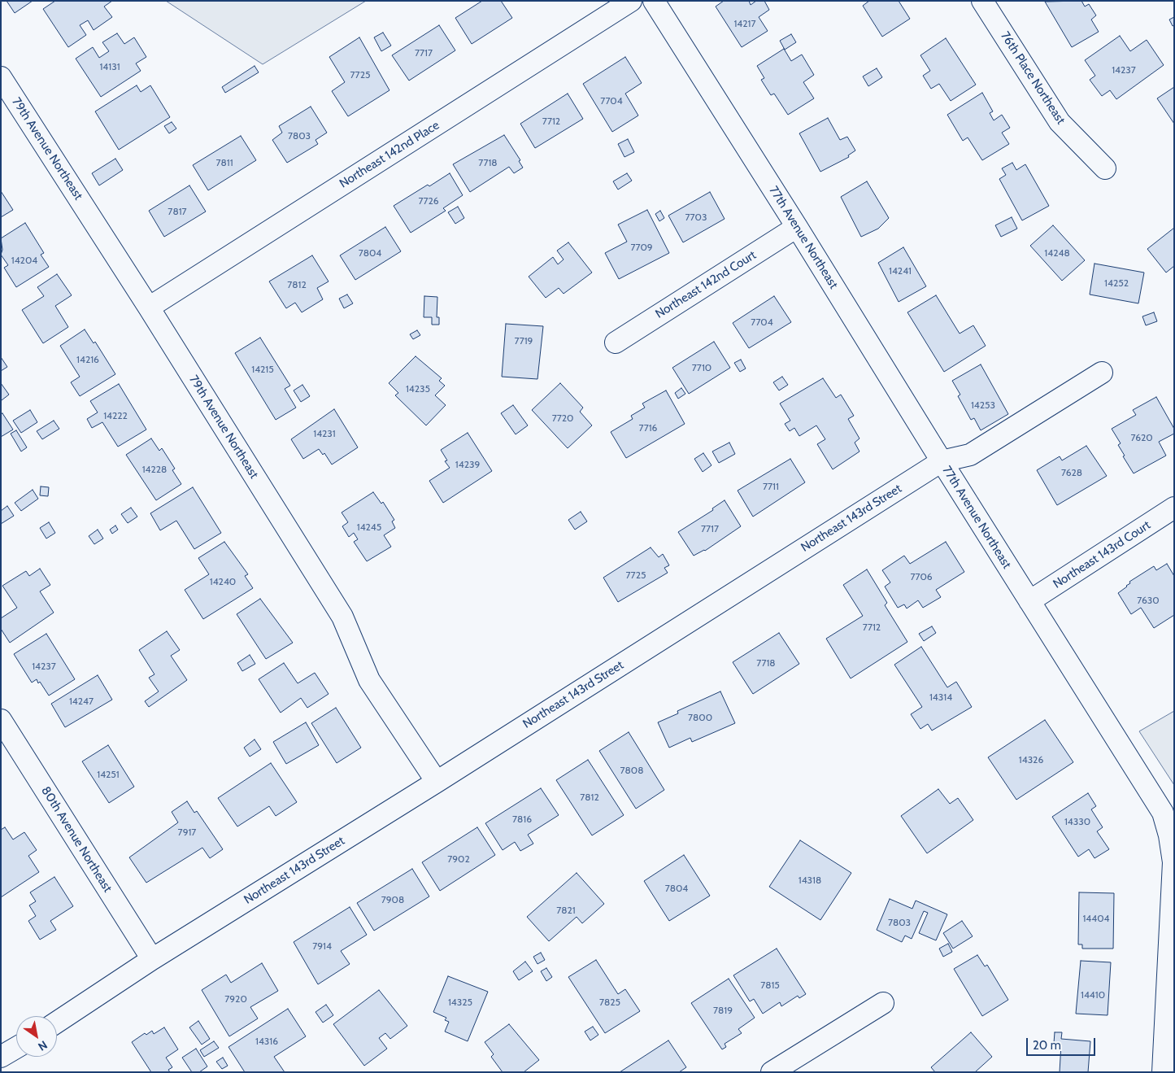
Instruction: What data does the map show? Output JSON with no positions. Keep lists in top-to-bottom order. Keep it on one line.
{"streets":{"street":["76th Place Northeast","79th Avenue Northeast","Northeast 142nd Place","77th Avenue Northeast","Northeast 142nd Court","Northeast 143rd Street","Northeast 143rd Court","80th Avenue Northeast"]},"crossings":[["79th Avenue Northeast","Northeast 142nd Place"],["79th Avenue Northeast","Northeast 143rd Street"],["77th Avenue Northeast","Northeast 142nd Court"],["77th Avenue Northeast","Northeast 143rd Street"],["77th Avenue Northeast","Northeast 143rd Court"],["Northeast 143rd Street","80th Avenue Northeast"]],"house_numbers":["14217","7717","14131","14237","7725","7704","7712","7803","7811","7718","7726","7817","7703","7709","7804","14248","14204","14241","14252","7812","7704","7719","14216","7710","14215","14235","14253","14222","7720","7716","14231","7620","14239","14228","7628","7711","14245","7717","7725","7706","14240","7630","7712","7718","14237","14314","14247","7800","14326","7808","14251","7812","7816","14330","7917","7902","14318","7804","7908","7821","14404","7803","7914","7815","14410","7920","14325","7825","7819","14316"],"scale_bar":"20 m","north":"bottom right"}
